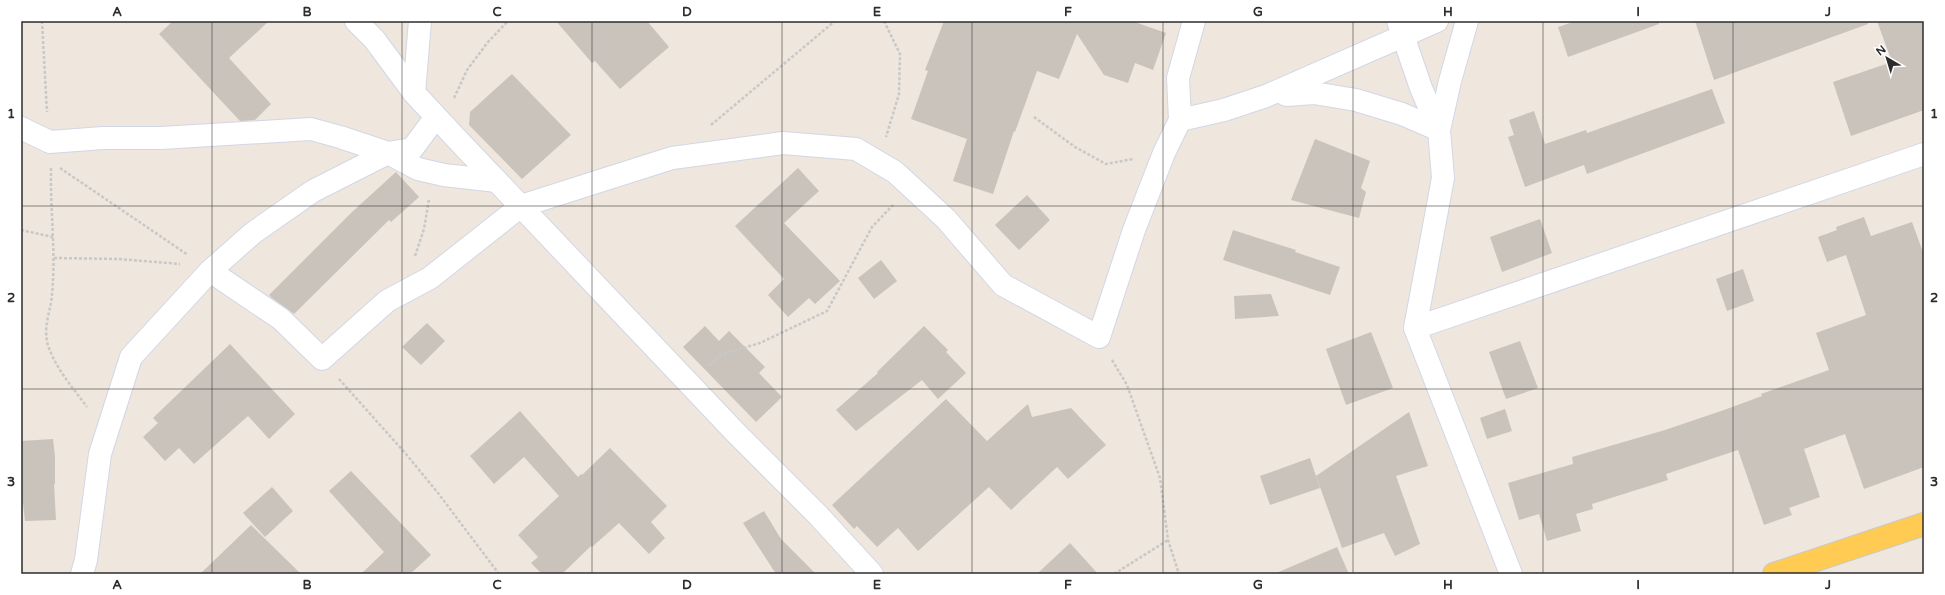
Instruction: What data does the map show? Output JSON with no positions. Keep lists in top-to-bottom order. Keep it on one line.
{"north":"top left","grid":{"columns":["A","B","C","D","E","F","G","H","I","J"],"rows":["1","2","3"]}}
